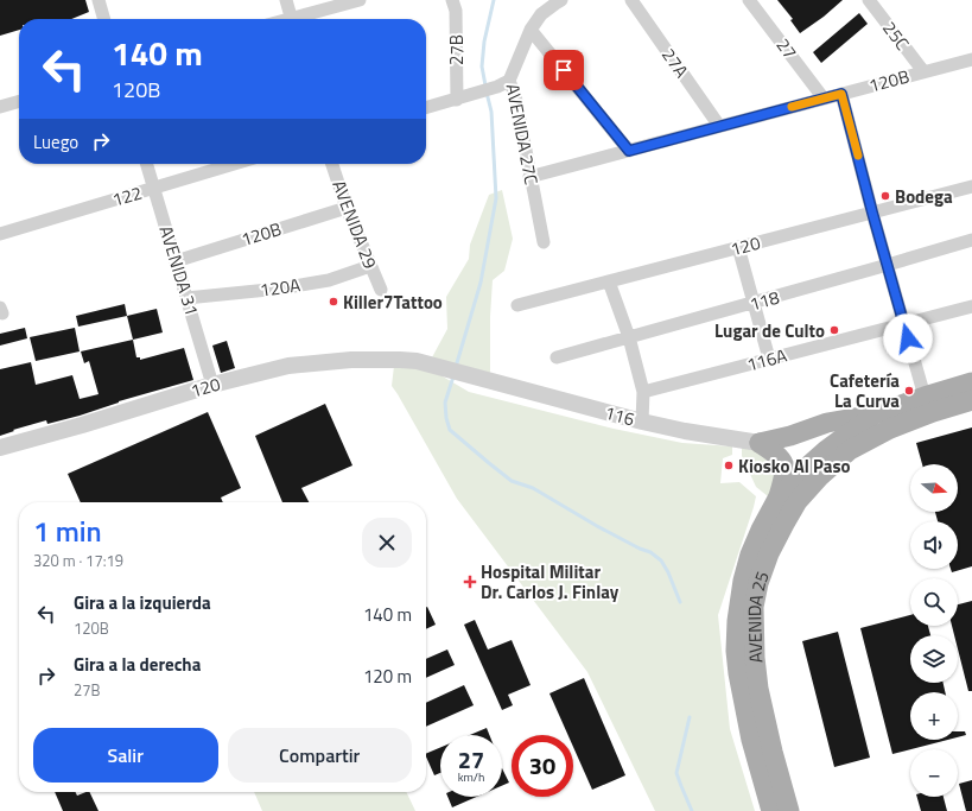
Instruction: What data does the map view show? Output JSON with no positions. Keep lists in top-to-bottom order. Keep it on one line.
{"streets":{"main road":["AVENIDA 25"],"street":["25C","27","27B","27A","120B","AVENIDA 27C","122","AVENIDA 29","120","AVENIDA 31","120A","118","116A","116"]},"crossings":[["25C","120B"],["27","120B"],["27A","120B"],["120B","AVENIDA 27C"],["120B","AVENIDA 29"],["120B","AVENIDA 31"],["122","AVENIDA 31"],["AVENIDA 29","120A"],["120","AVENIDA 31"],["120","116"],["AVENIDA 31","120A"]],"places":{"other":["Bodega","Killer7Tattoo","Lugar de Culto","Cafetería La Curva","Kiosko Al Paso"],"health":["Hospital Militar Dr. Carlos J. Finlay"]},"north":"right","page":{"turn":["140 m","120B"],"then":"Luego","map_buttons":["+","−"],"heading":["1 min","320 m · 17:19"],"list":[{"name":"Gira a la izquierda","note":"120B","value":"140 m"},{"name":"Gira a la derecha","note":"27B","value":"120 m"}],"buttons":["Salir","Compartir"],"speed":"27 km/h","limit":"30"}}
